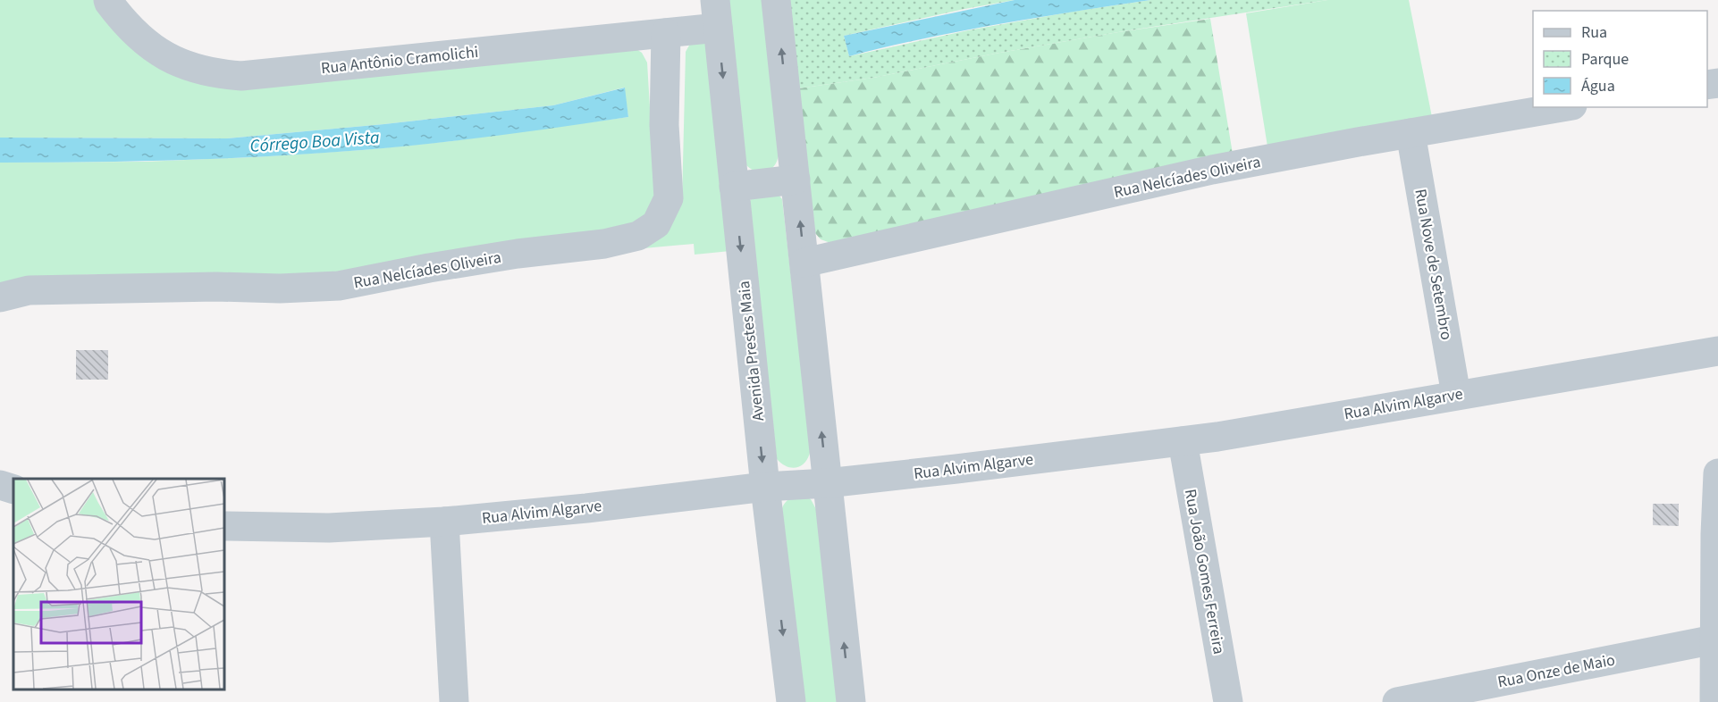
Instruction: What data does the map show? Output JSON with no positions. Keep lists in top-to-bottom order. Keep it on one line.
{"streets":{"street":["Rua Antônio Cramolichi","Rua Nelcíades Oliveira","Rua Nove de Setembro","Avenida Prestes Maia","Rua Alvim Algarve","Rua João Gomes Ferreira","Rua Onze de Maio"]},"crossings":[["Rua Antônio Cramolichi","Rua Nelcíades Oliveira"],["Rua Antônio Cramolichi","Avenida Prestes Maia"],["Rua Nelcíades Oliveira","Rua Nove de Setembro"],["Rua Nove de Setembro","Rua Alvim Algarve"],["Avenida Prestes Maia","Rua Alvim Algarve"],["Rua Alvim Algarve","Rua João Gomes Ferreira"]],"water":["Córrego Boa Vista"],"legend":["Rua","Parque","Água"]}
